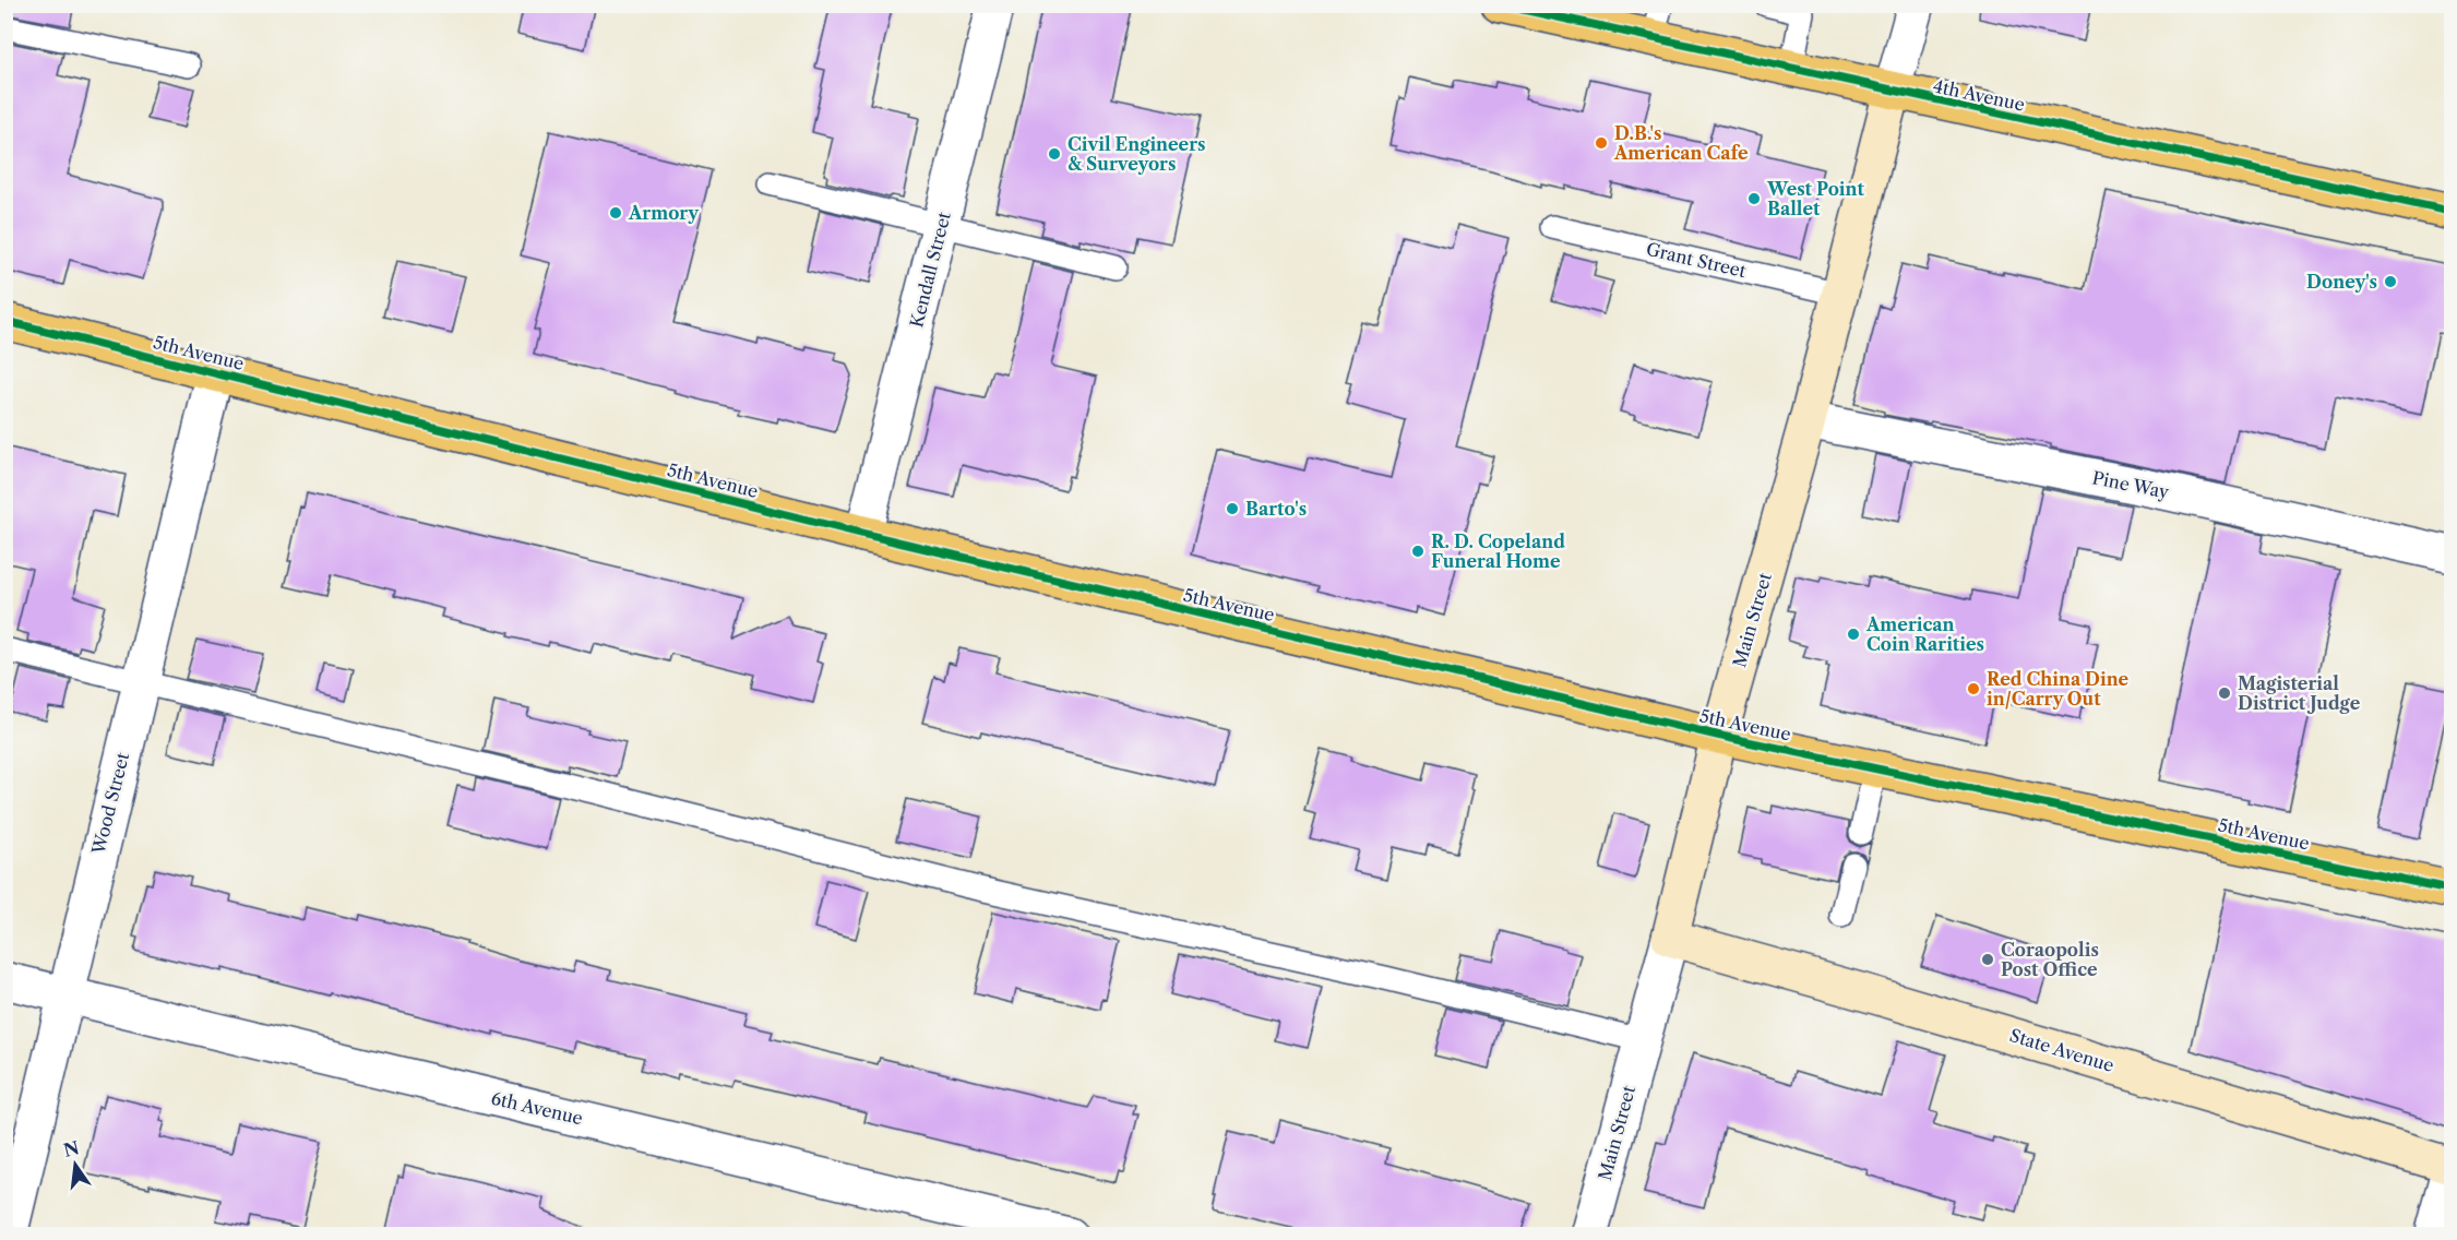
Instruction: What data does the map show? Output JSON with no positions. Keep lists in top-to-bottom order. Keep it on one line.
{"streets":{"main road":["4th Avenue","5th Avenue"],"street":["Kendall Street","Pine Way","Main Street","Wood Street","State Avenue","6th Avenue"],"lane":["Grant Street"]},"crossings":[["4th Avenue","Main Street"],["Grant Street","Main Street"],["Kendall Street","5th Avenue"],["5th Avenue","Main Street"],["5th Avenue","Wood Street"],["Pine Way","Main Street"],["Main Street","State Avenue"],["Wood Street","6th Avenue"]],"places":["D.B.'s American Cafe","Civil Engineers & Surveyors","West Point Ballet","Armory","Doney's","Barto's","R. D. Copeland Funeral Home","American Coin Rarities","Red China Dine in/Carry Out","Magisterial District Judge","Coraopolis Post Office"],"north":"top"}
